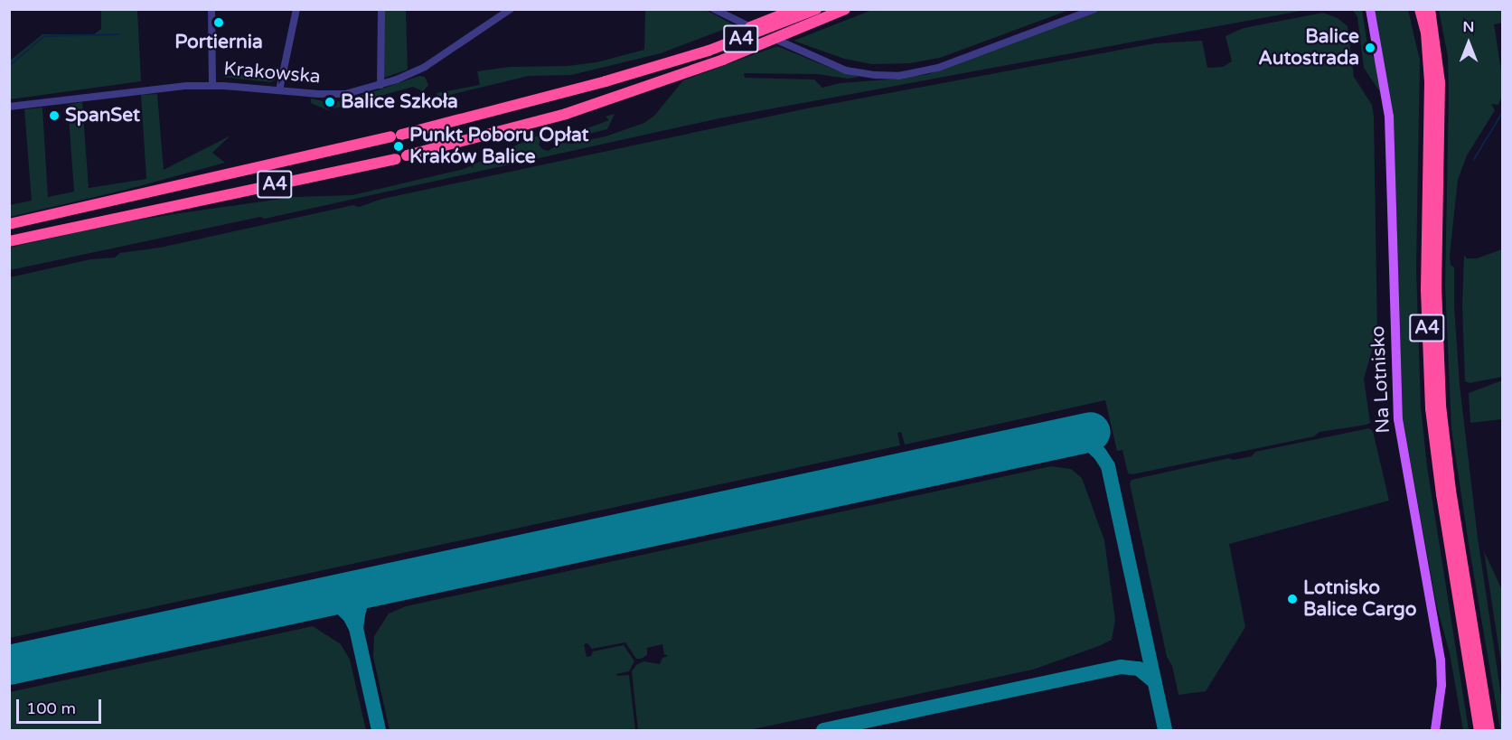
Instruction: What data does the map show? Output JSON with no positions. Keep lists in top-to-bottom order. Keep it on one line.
{"streets":{"highway":["A4"],"main road":["Na Lotnisko"],"street":["Krakowska"]},"places":["Portiernia","Balice Autostrada","Balice Szkoła","SpanSet","Punkt Poboru Opłat Kraków Balice","Lotnisko Balice Cargo"],"scale_bar":"100 m","north":"top"}
